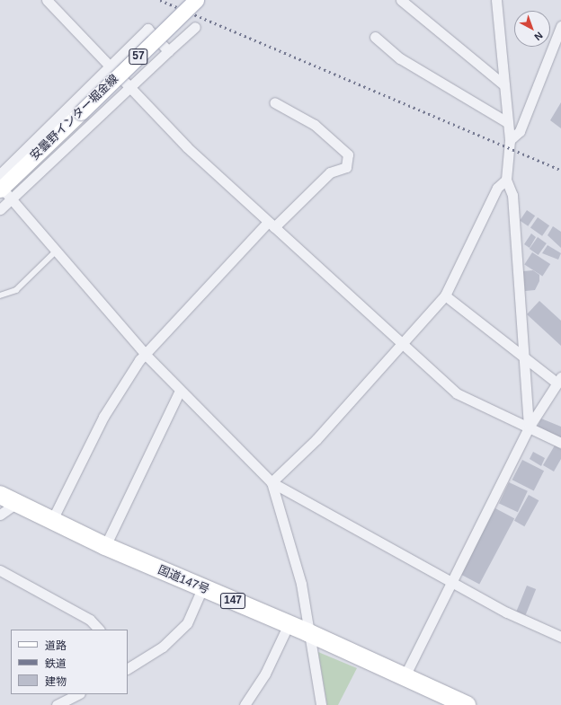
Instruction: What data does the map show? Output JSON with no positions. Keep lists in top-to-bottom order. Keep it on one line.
{"streets":{"highway":["国道147号","147"],"main road":["57","安曇野インター堀金線"]},"legend":["道路","鉄道","建物"],"north":"bottom right"}
